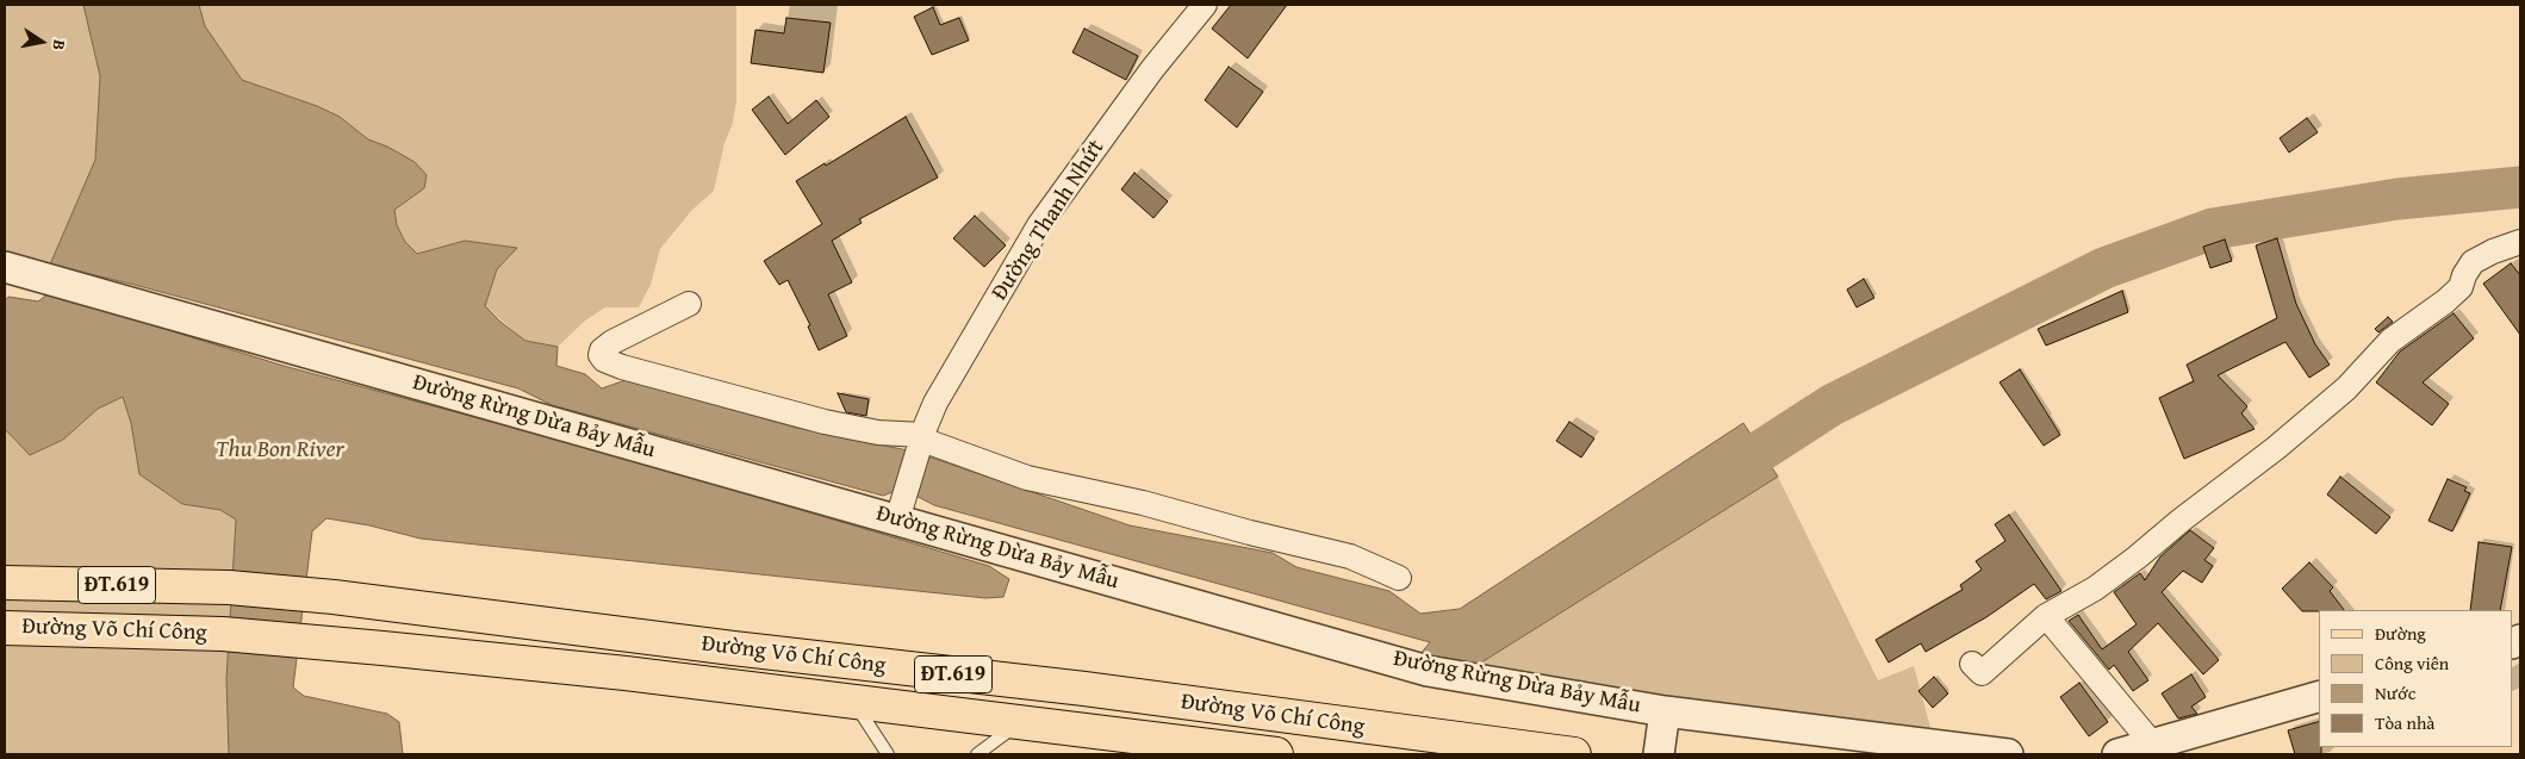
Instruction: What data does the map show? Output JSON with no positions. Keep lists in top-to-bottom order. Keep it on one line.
{"streets":{"main road":["ĐT.619","Đường Võ Chí Công"],"street":["Đường Thanh Nhứt","Đường Rừng Dừa Bảy Mẫu"]},"crossings":[["Đường Thanh Nhứt","Đường Rừng Dừa Bảy Mẫu"]],"water":["Thu Bon River"],"legend":["Đường","Công viên","Nước","Tòa nhà"],"north":"right"}
